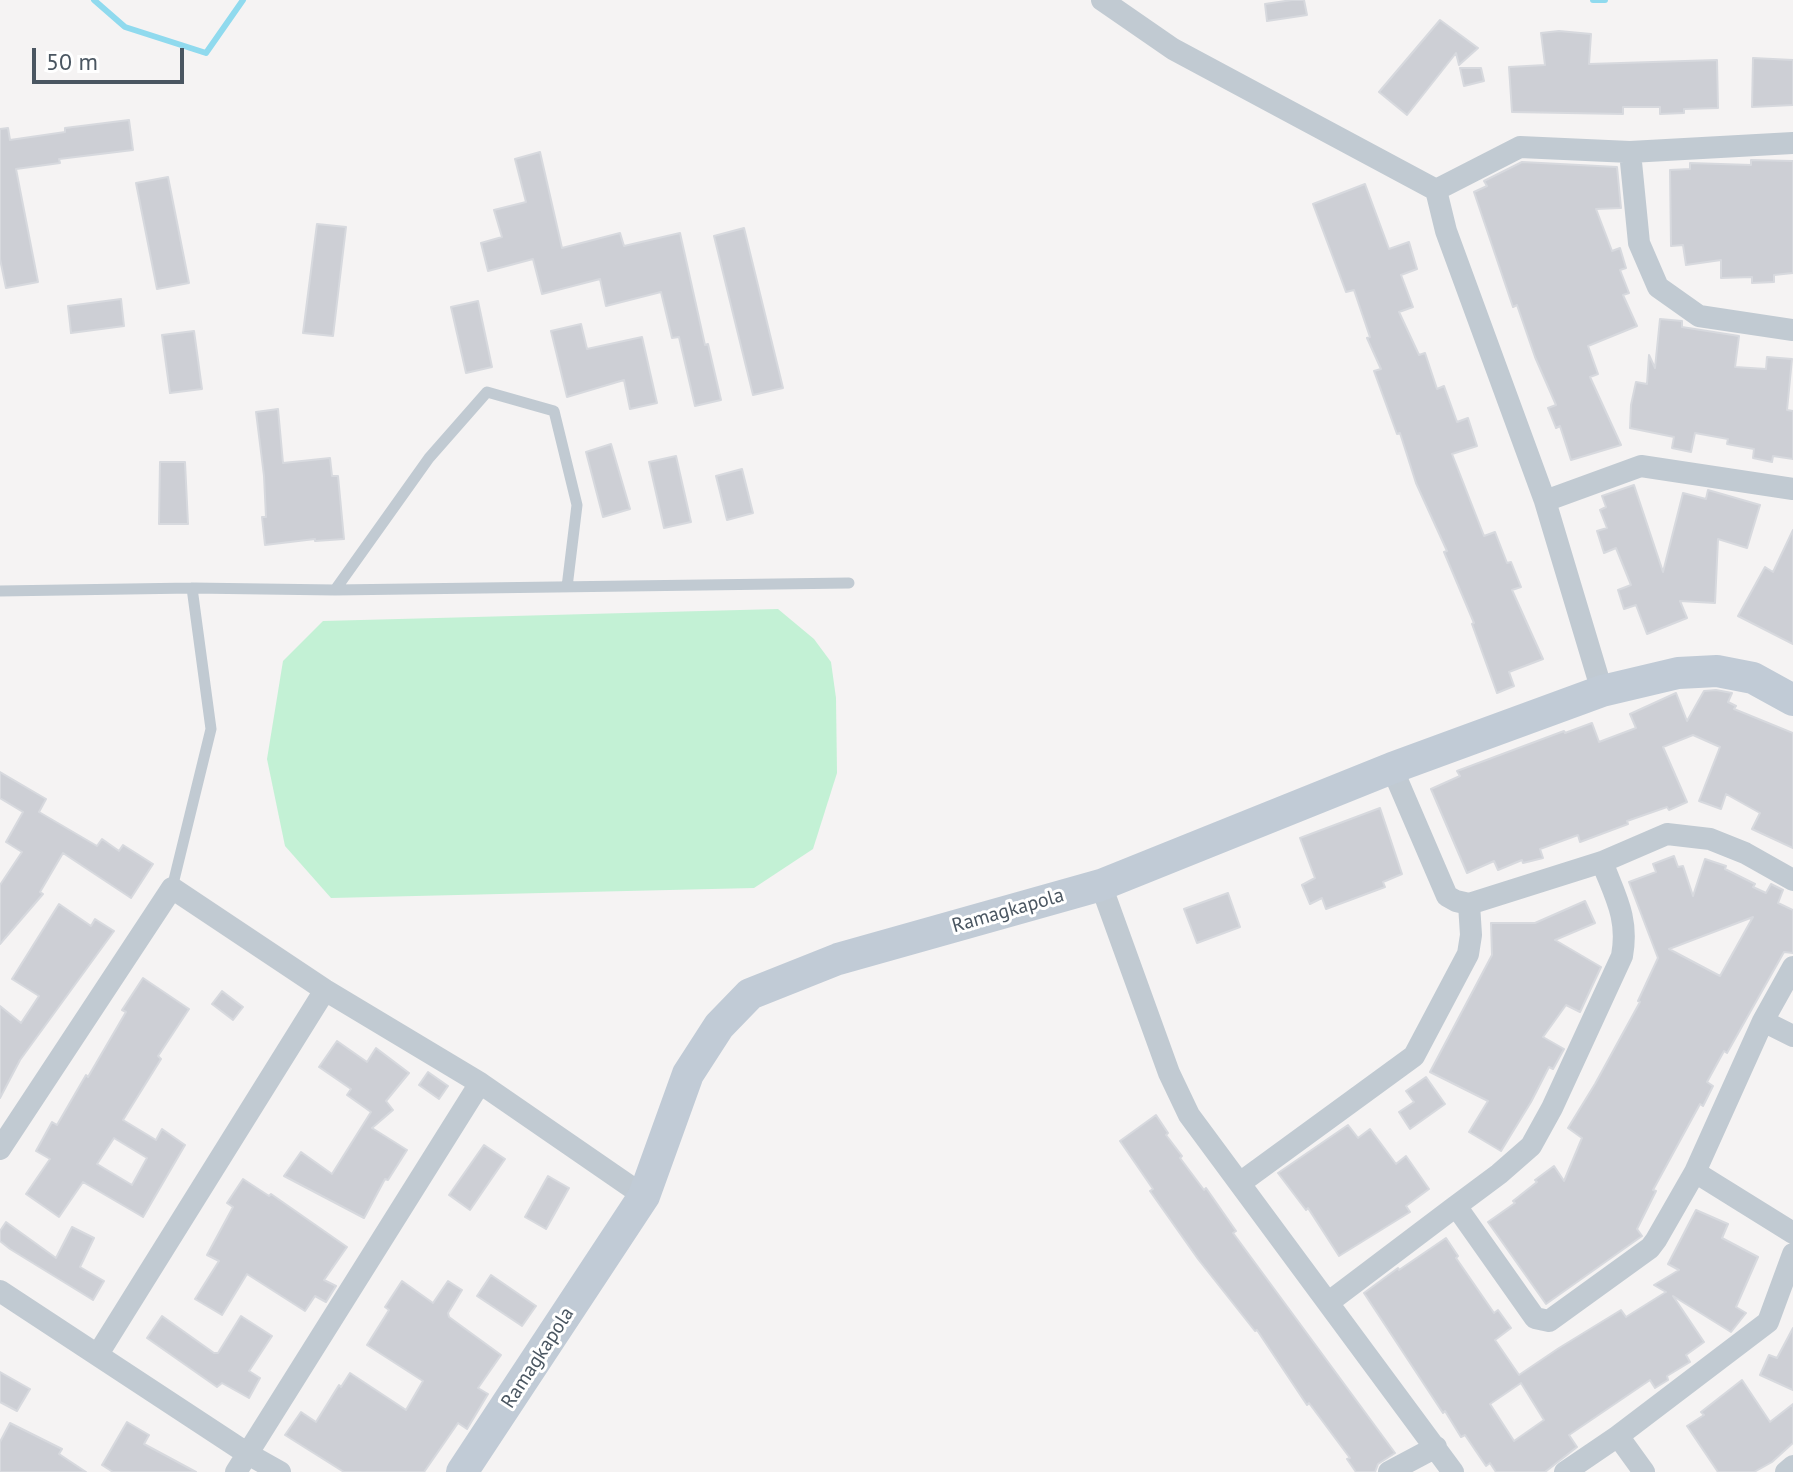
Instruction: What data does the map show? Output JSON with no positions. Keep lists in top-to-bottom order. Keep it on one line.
{"streets":{"street":["Ramagkapola"]},"scale_bar":"50 m"}
